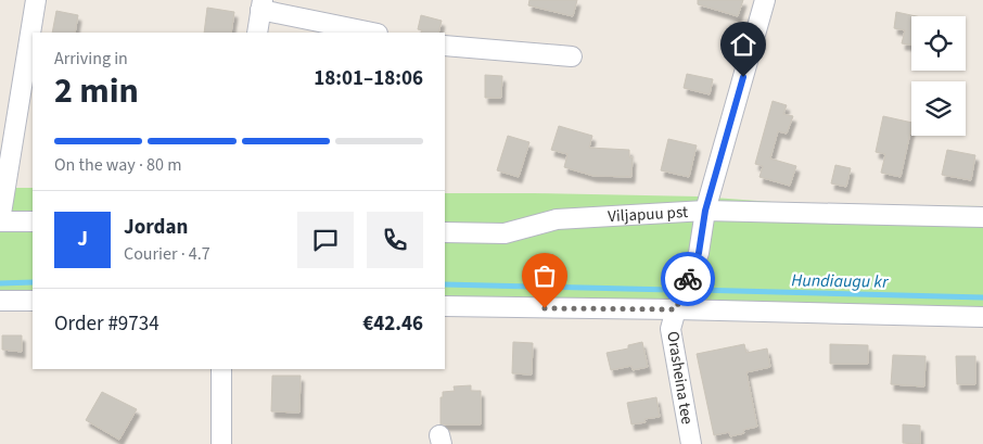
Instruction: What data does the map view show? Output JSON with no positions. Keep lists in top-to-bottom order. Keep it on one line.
{"streets":{"street":["Viljapuu pst","Orasheina tee"]},"crossings":[["Viljapuu pst","Orasheina tee"]],"water":["Hundiaugu kr"],"page":{"heading":["2 min","Arriving in","18:01–18:06"],"panel":["Jordan","Courier · 4.7","Order #9734","€42.46"],"bar":"On the way · 80 m","round":"J"}}
